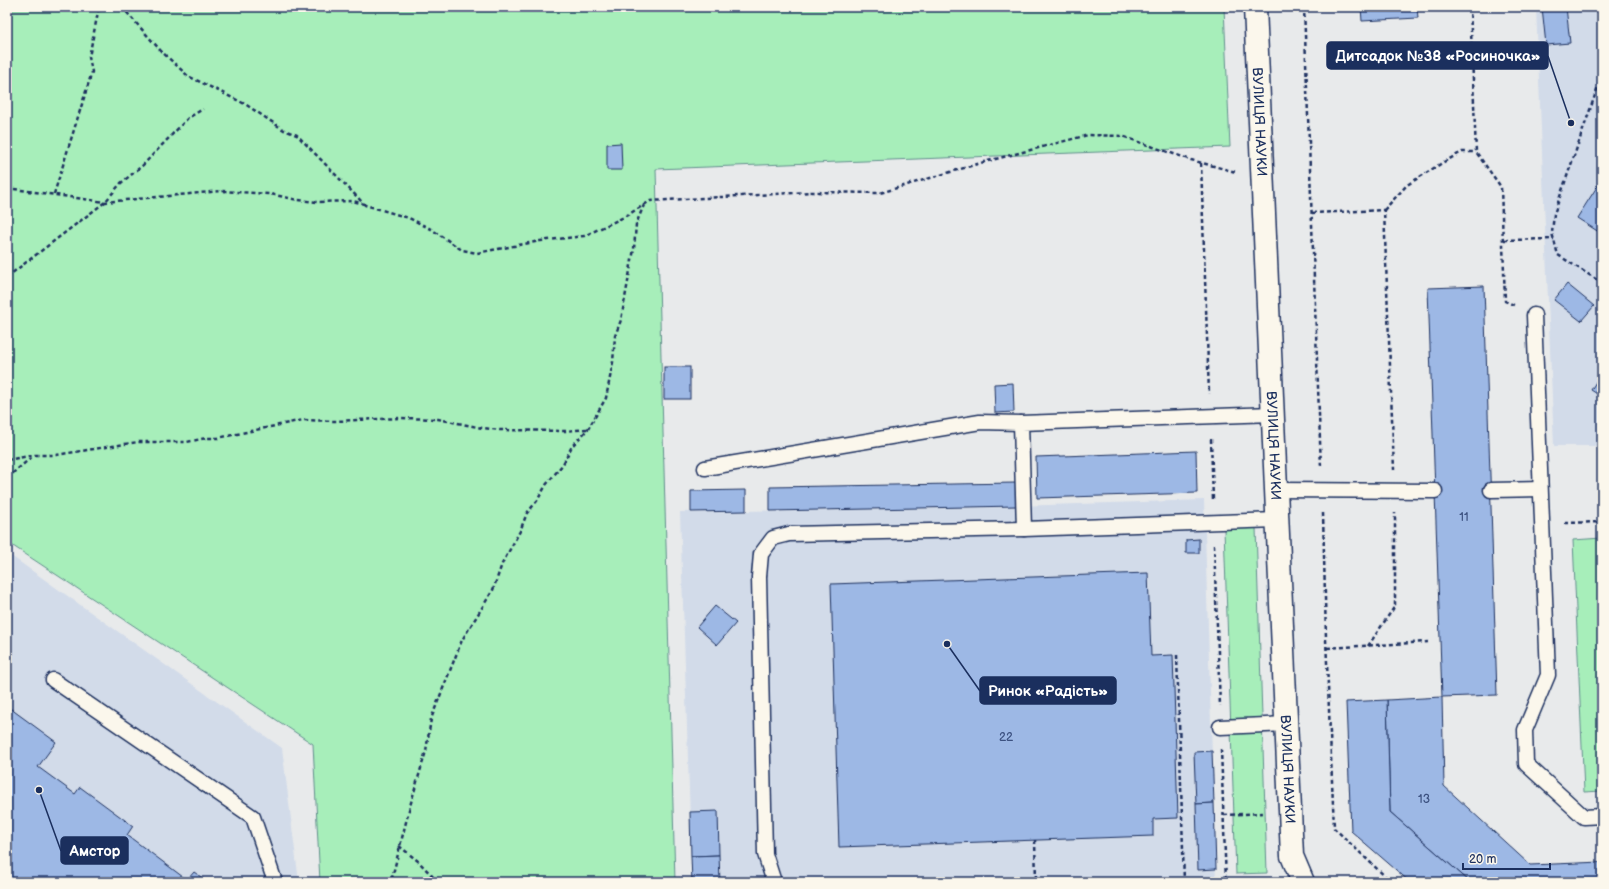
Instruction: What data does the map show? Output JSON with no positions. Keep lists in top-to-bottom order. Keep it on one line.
{"streets":{"street":["ВУЛИЦЯ НАУКИ"]},"places":["Дитсадок №38 «Росиночка»","Ринок «Радість»","Амстор"],"house_numbers":["11","22","13"],"scale_bar":"20 m"}
